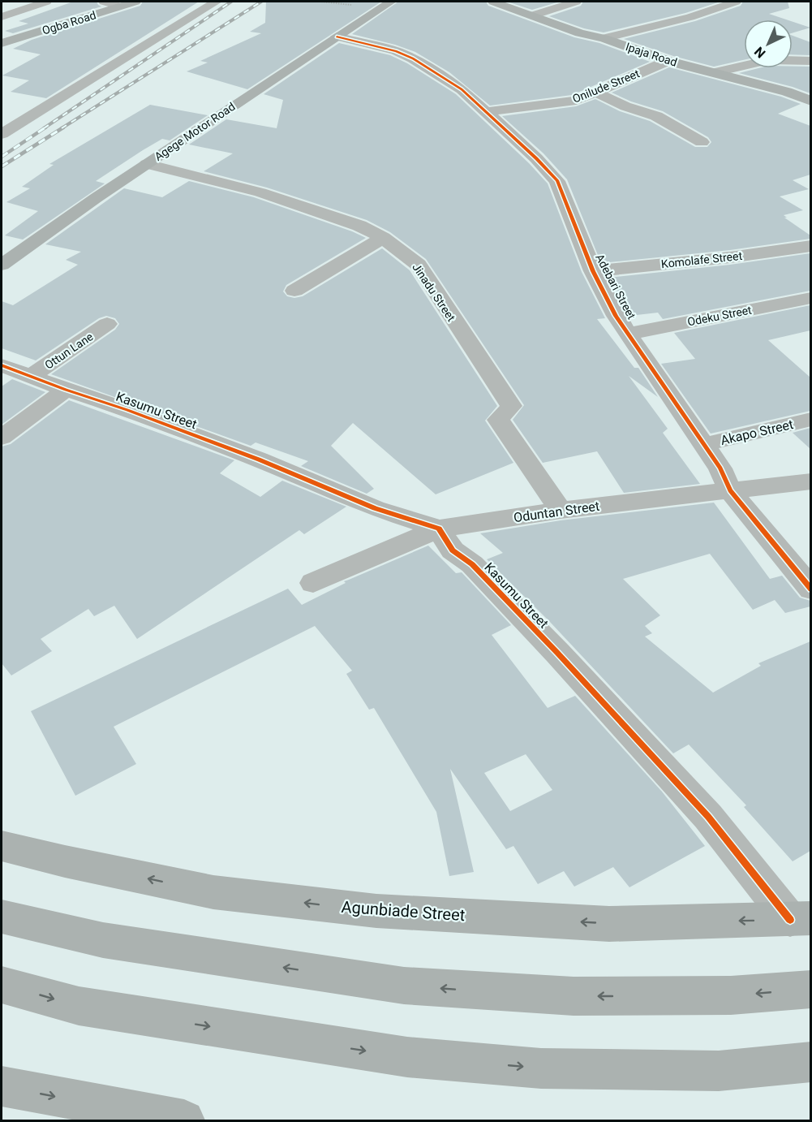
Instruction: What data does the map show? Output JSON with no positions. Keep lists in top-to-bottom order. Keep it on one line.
{"streets":{"main road":["Ogba Road","Ipaja Road","Agege Motor Road","Agunbiade Street"],"street":["Onilude Street","Komolafe Street","Adebari Street","Jinadu Street","Odeku Street","Ottun Lane","Kasumu Street","Akapo Street","Oduntan Street"]},"crossings":[["Ipaja Road","Onilude Street"],["Onilude Street","Adebari Street"],["Agege Motor Road","Adebari Street"],["Agege Motor Road","Jinadu Street"],["Komolafe Street","Adebari Street"],["Adebari Street","Odeku Street"],["Adebari Street","Akapo Street"],["Adebari Street","Oduntan Street"],["Jinadu Street","Oduntan Street"],["Ottun Lane","Kasumu Street"],["Kasumu Street","Oduntan Street"],["Kasumu Street","Agunbiade Street"]],"north":"bottom left"}
